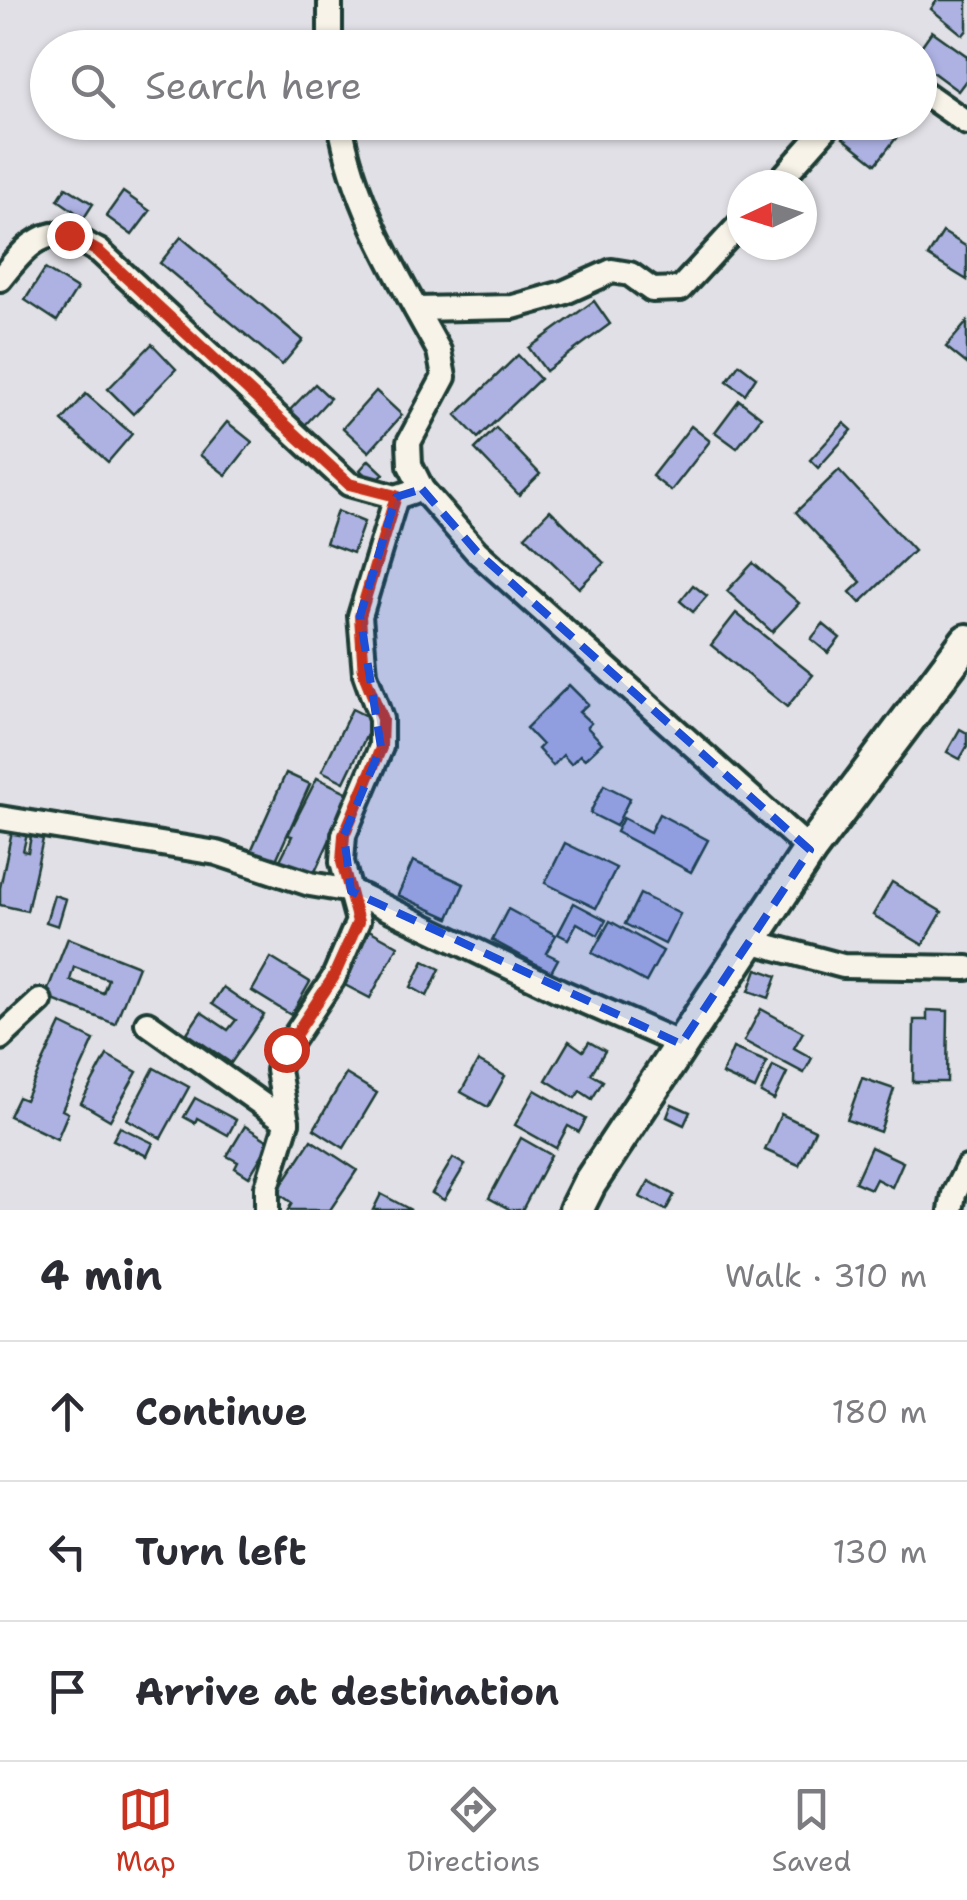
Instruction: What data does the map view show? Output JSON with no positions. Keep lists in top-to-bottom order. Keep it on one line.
{"north":"left","page":{"search":"Search here","heading":["4 min","Walk · 310 m"],"list":[["Continue","180 m"],["Turn left","130 m"],"Arrive at destination"],"nav":["Map","Directions","Saved"]}}
